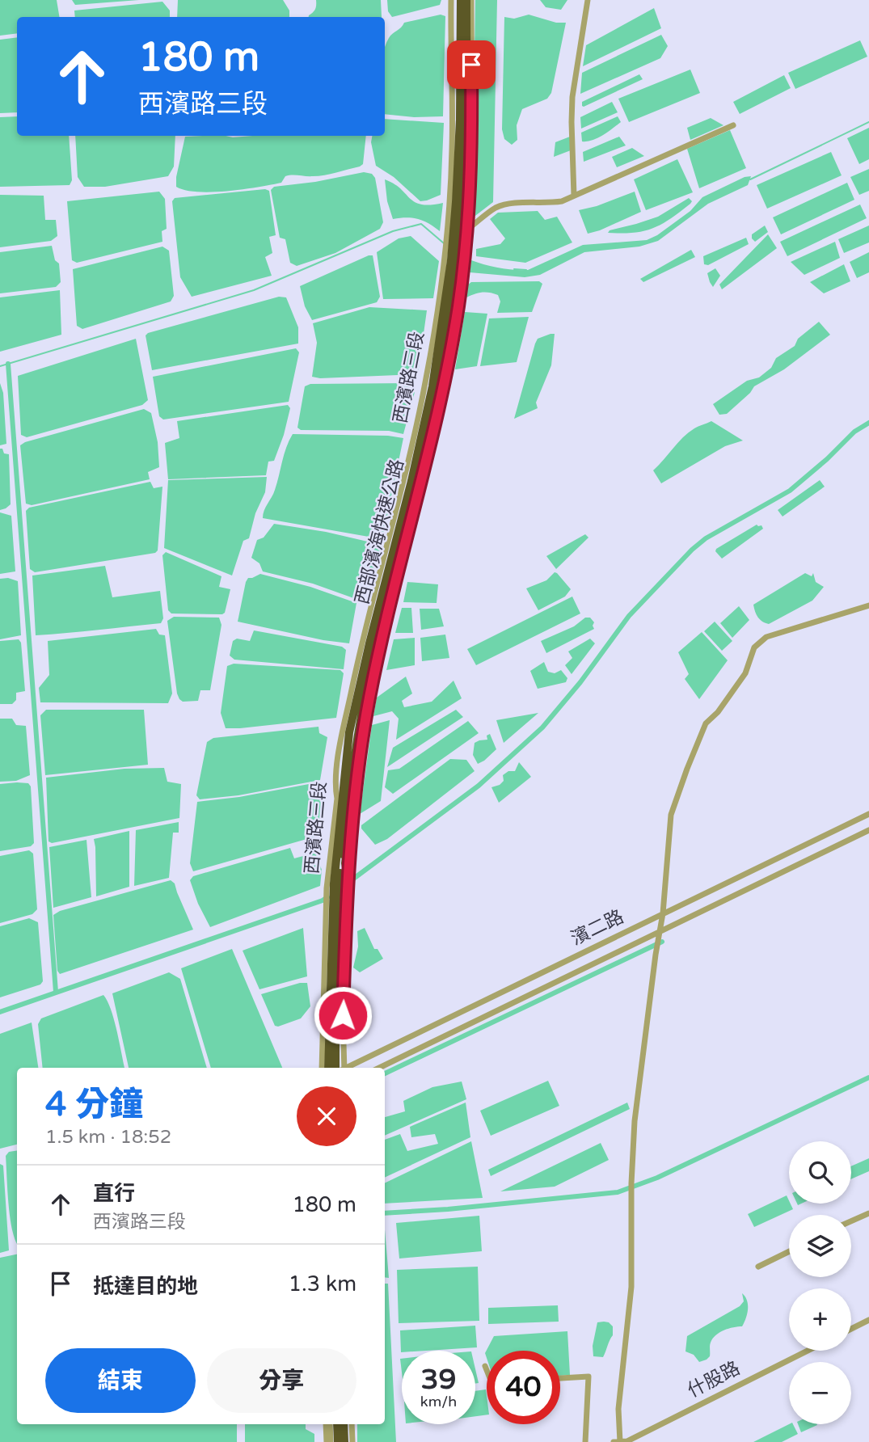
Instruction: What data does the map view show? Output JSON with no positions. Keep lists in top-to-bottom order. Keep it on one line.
{"streets":{"highway":["西部濱海快速公路"],"street":["西濱路三段","濱二路","什股路"]},"crossings":[["西濱路三段","西部濱海快速公路"]],"page":{"turn":["180 m","西濱路三段"],"heading":["4 分鐘","1.5 km · 18:52"],"map_buttons":["+","−"],"list":[{"name":"直行","note":"西濱路三段","value":"180 m"},{"name":"抵達目的地","value":"1.3 km"}],"buttons":["結束","分享"],"speed":"39 km/h","limit":"40"}}
